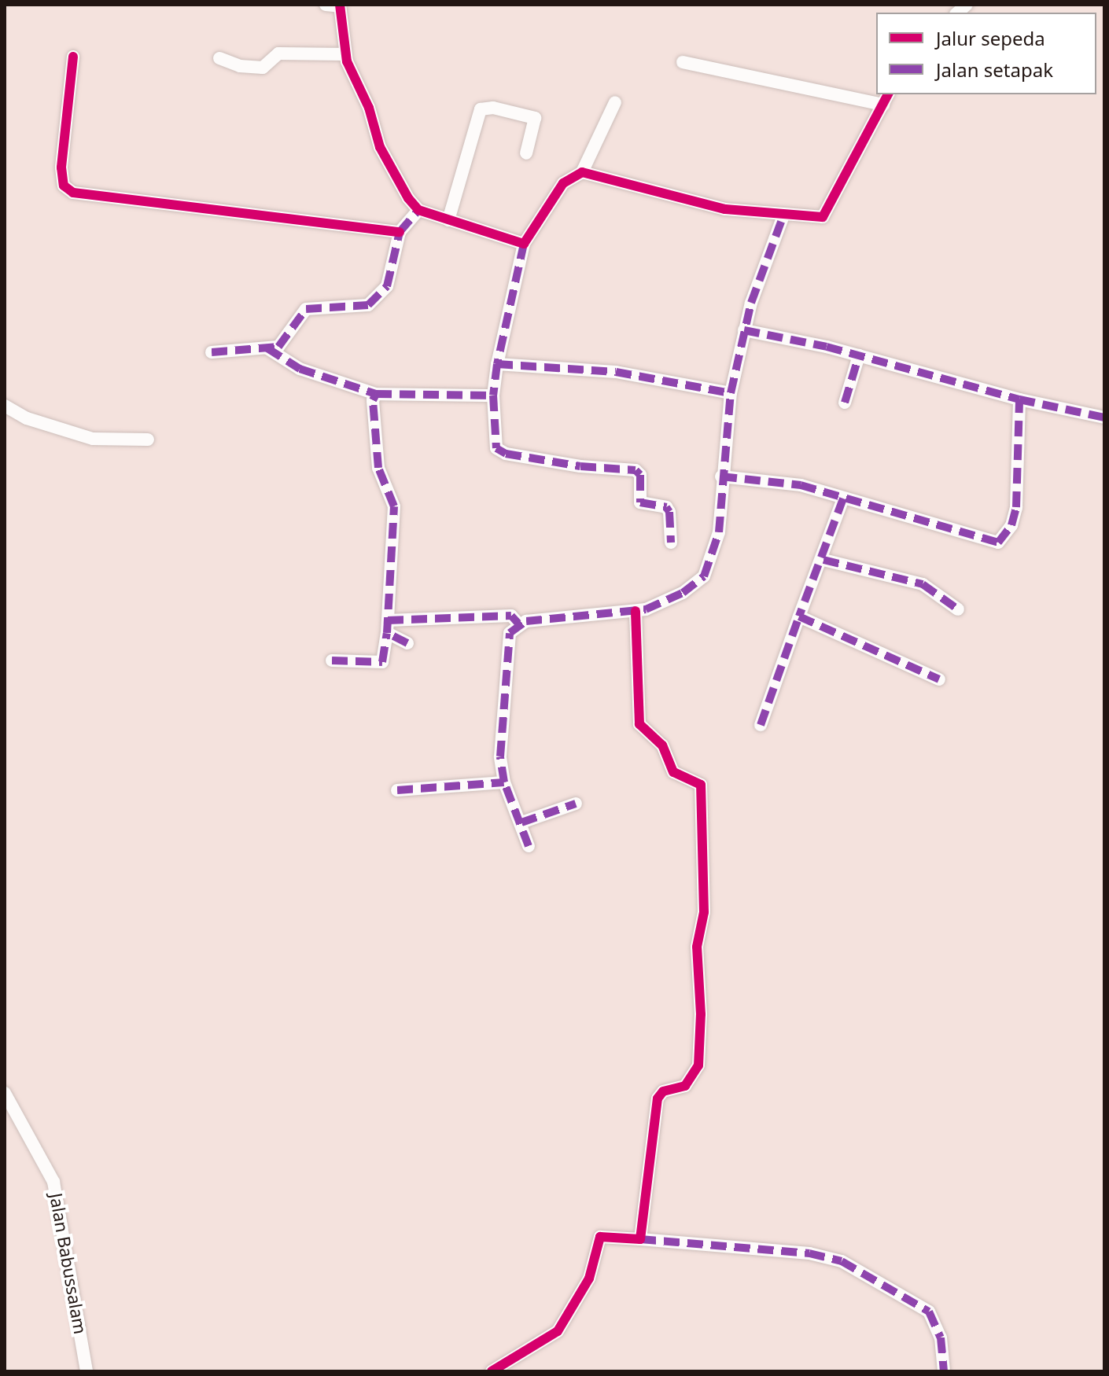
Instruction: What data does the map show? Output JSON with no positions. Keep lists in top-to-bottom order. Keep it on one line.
{"streets":{"street":["Jalan Babussalam"]},"legend":["Jalur sepeda","Jalan setapak"]}
